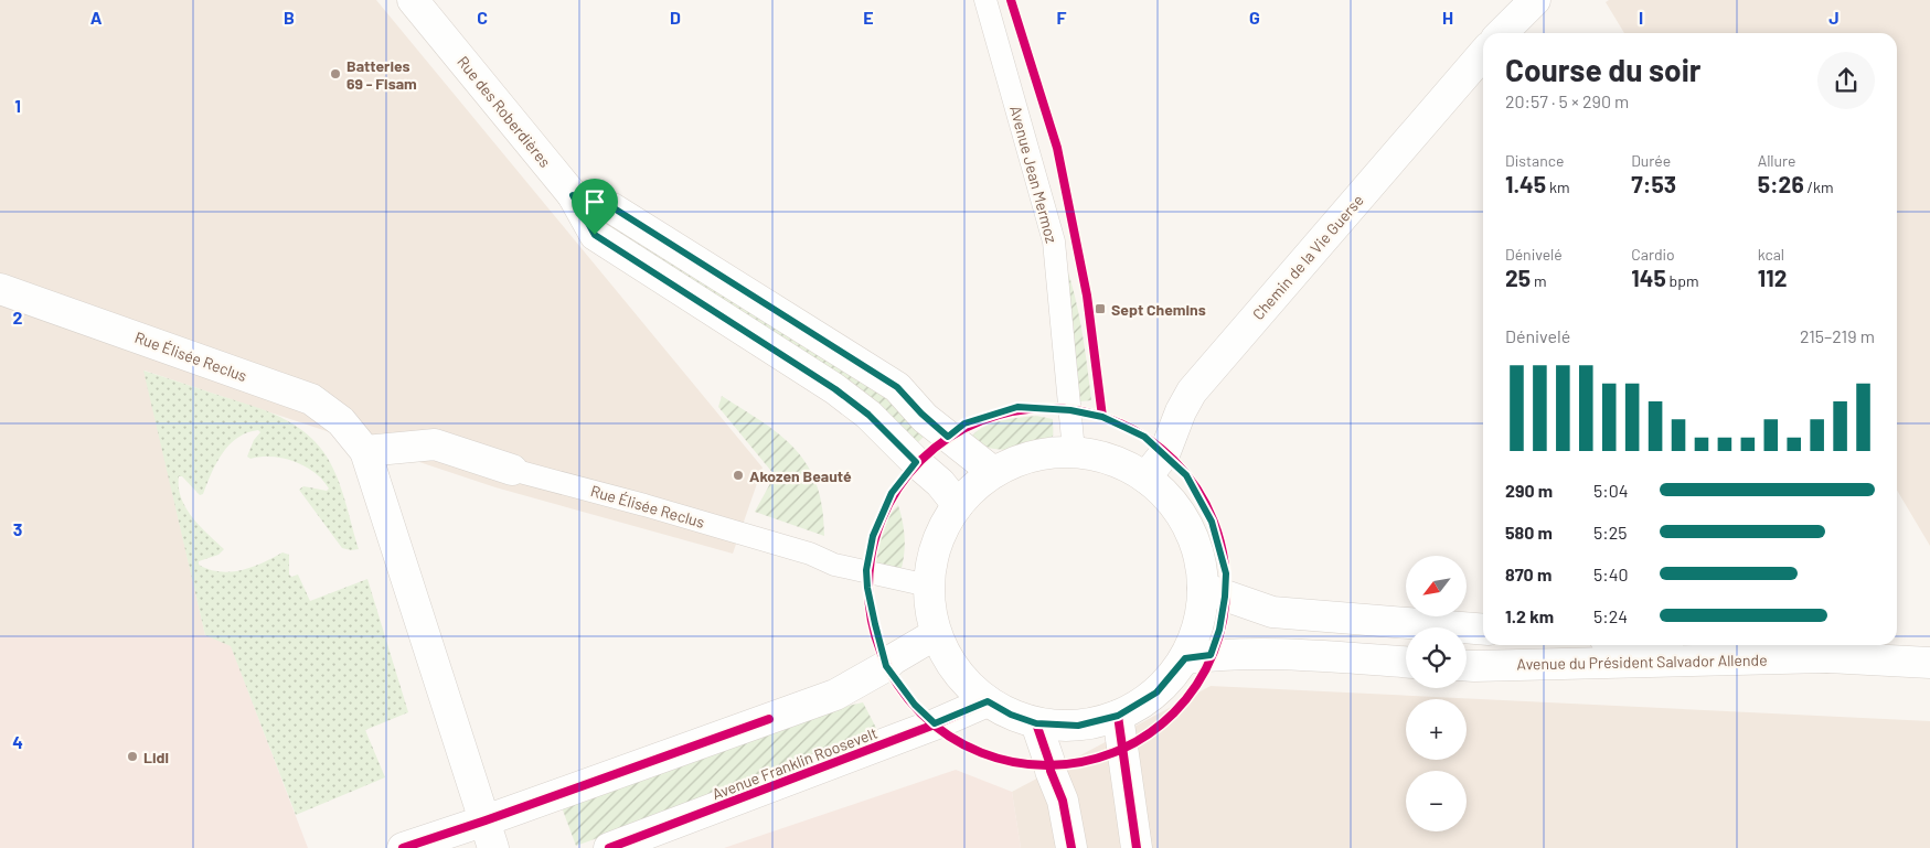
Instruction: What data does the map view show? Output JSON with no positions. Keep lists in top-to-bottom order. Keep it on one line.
{"streets":{"street":["Rue des Roberdières","Chemin de la Vie Guerse","Rue Élisée Reclus","Avenue du Président Salvador Allende","Avenue Franklin Roosevelt"],"lane":["Avenue Jean Mermoz"]},"places":{"other":["Batteries 69 - Fisam","Akozen Beauté","Lidl"],"transit":["Sept Chemins"]},"north":"bottom left","page":{"heading":["Course du soir","20:57 · 5 × 290 m"],"stats":[["Distance","1.45 km"],["Durée","7:53"],["Allure","5:26 /km"],["Dénivelé","25 m"],["Cardio","145 bpm"],["kcal","112"]],"chart":["Dénivelé","215–219 m"],"list":[{"name":"290 m","note":"5:04"},{"name":"580 m","note":"5:25"},{"name":"870 m","note":"5:40"},{"name":"1.2 km","note":"5:24"}],"map_buttons":["+","−"]},"grid":{"columns":["A","B","C","D","E","F","G","H","I","J"],"rows":["1","2","3","4"]}}
